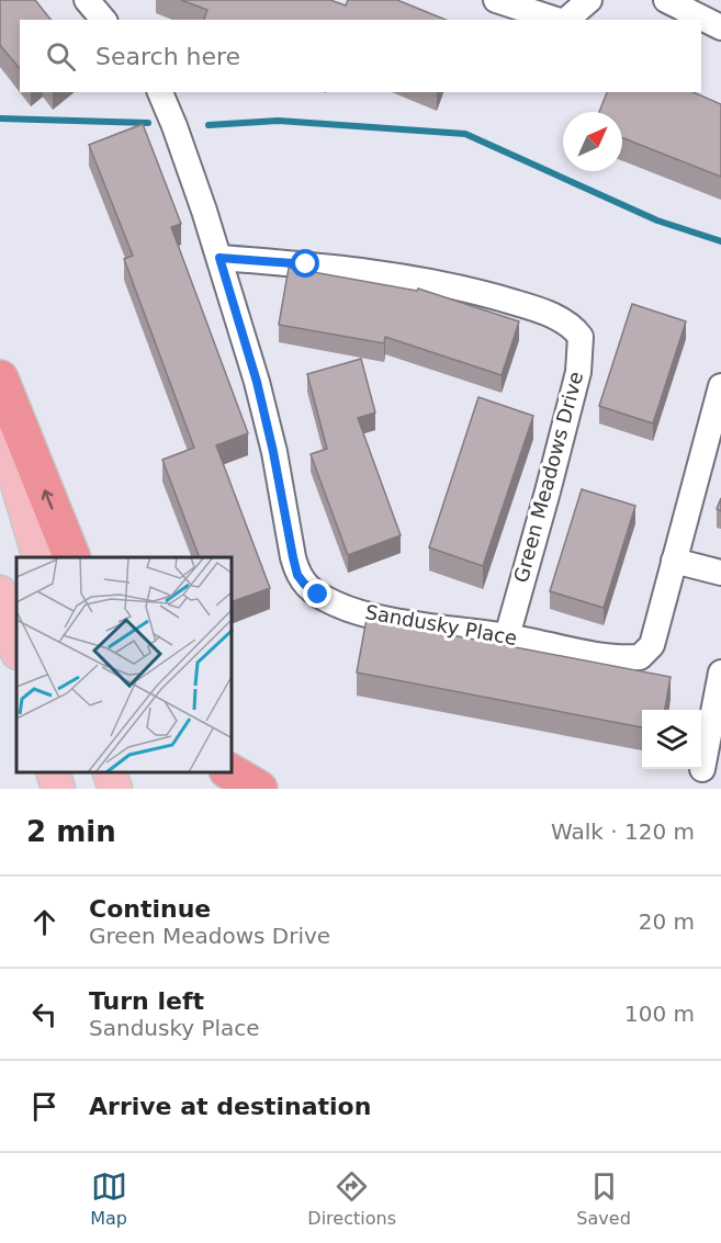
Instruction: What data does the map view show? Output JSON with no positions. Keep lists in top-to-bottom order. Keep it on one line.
{"streets":{"street":["Green Meadows Drive","Sandusky Place"]},"crossings":[["Green Meadows Drive","Sandusky Place"]],"north":"top right","page":{"search":"Search here","heading":["2 min","Walk · 120 m"],"list":[["Continue","Green Meadows Drive","20 m"],["Turn left","Sandusky Place","100 m"],"Arrive at destination"],"nav":["Map","Directions","Saved"]}}
